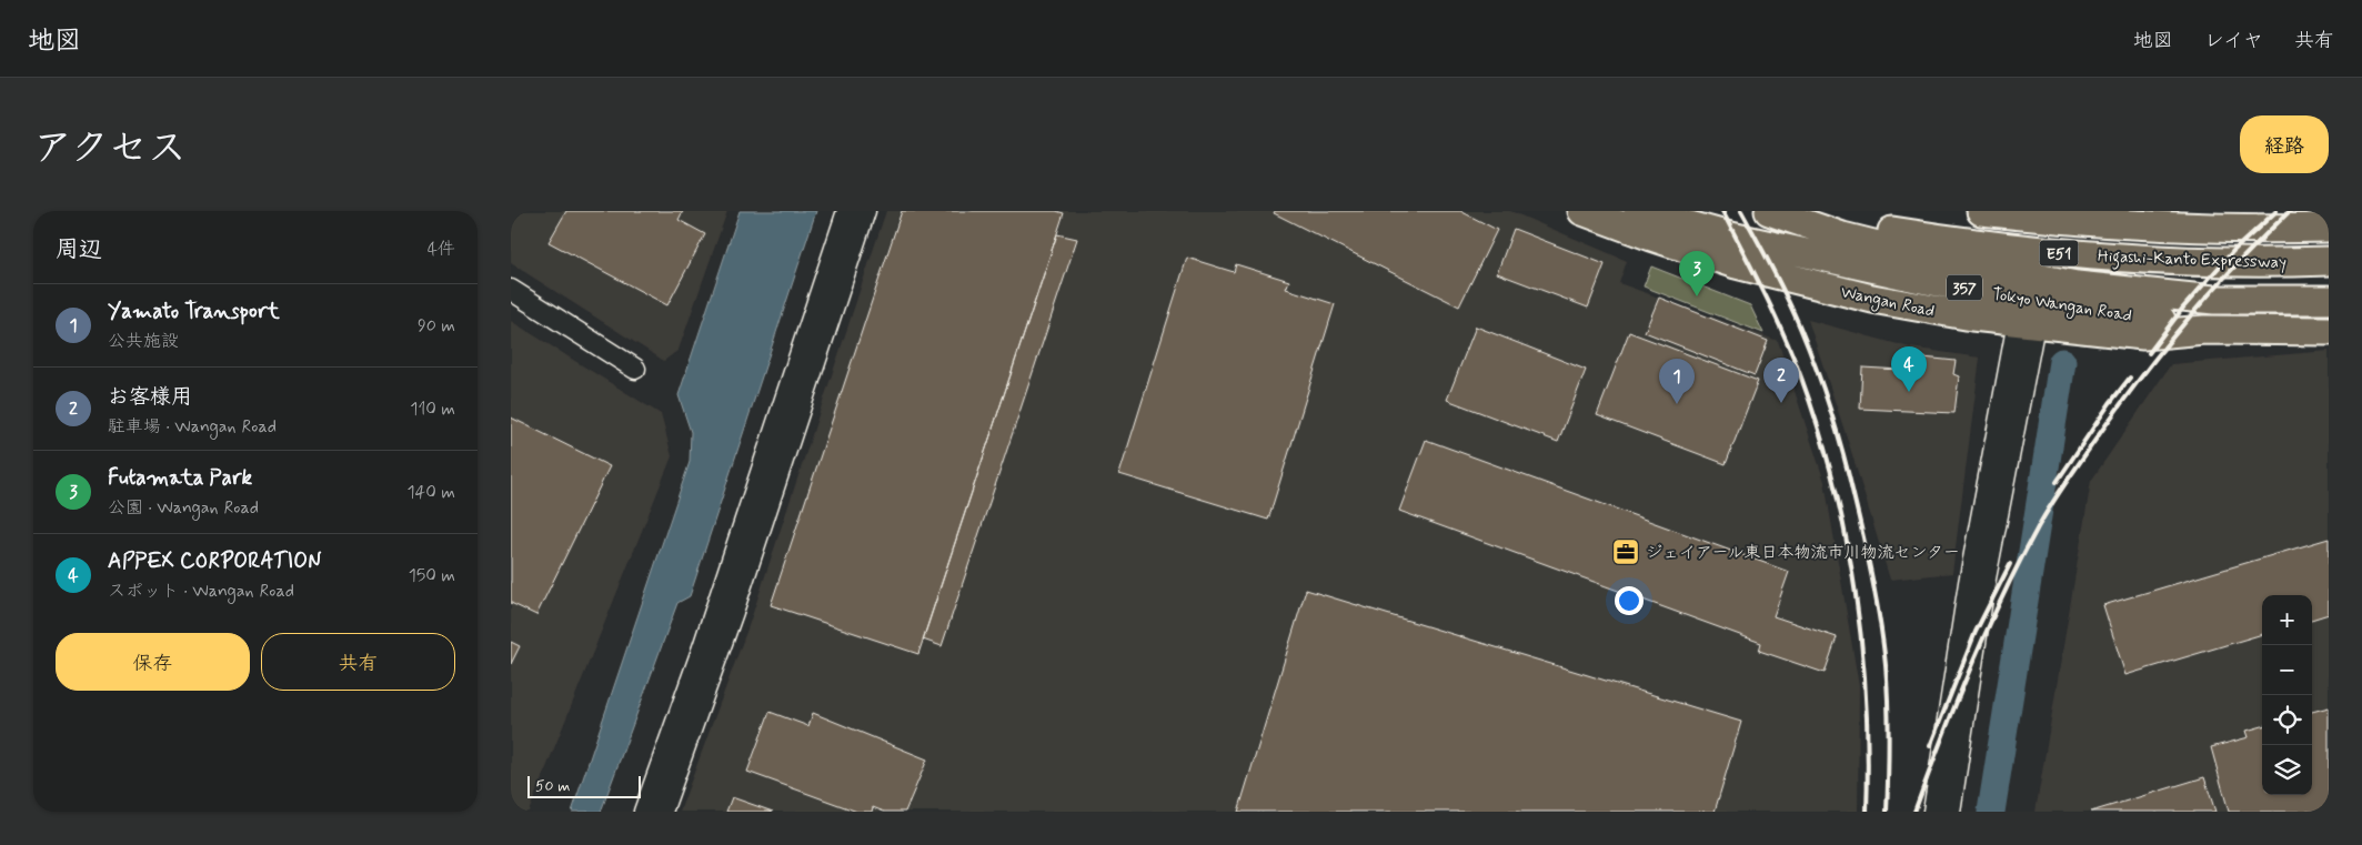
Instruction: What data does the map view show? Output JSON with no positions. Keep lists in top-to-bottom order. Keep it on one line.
{"streets":{"highway":["E51","Higashi-Kanto Expressway","357","Wangan Road","Tokyo Wangan Road"]},"crossings":[["Wangan Road","Tokyo Wangan Road"]],"places":{"office":["ジェイアール東日本物流市川物流センター"]},"scale_bar":"50 m","page":{"header":"地図","nav":["地図","レイヤ","共有"],"title":"アクセス","buttons":["経路",["保存","共有"]],"heading":["周辺","4件"],"pins":["3","4","2","1"],"list":[{"mark":"1","name":"Yamato Transport","note":"公共施設","value":"90 m"},{"mark":"2","name":"お客様用","note":"駐車場 · Wangan Road","value":"110 m"},{"mark":"3","name":"Futamata Park","note":"公園 · Wangan Road","value":"140 m"},{"mark":"4","name":"APPEX CORPORATION","note":"スポット · Wangan Road","value":"150 m"}],"map_buttons":["+","−"],"scale":"50 m"}}
